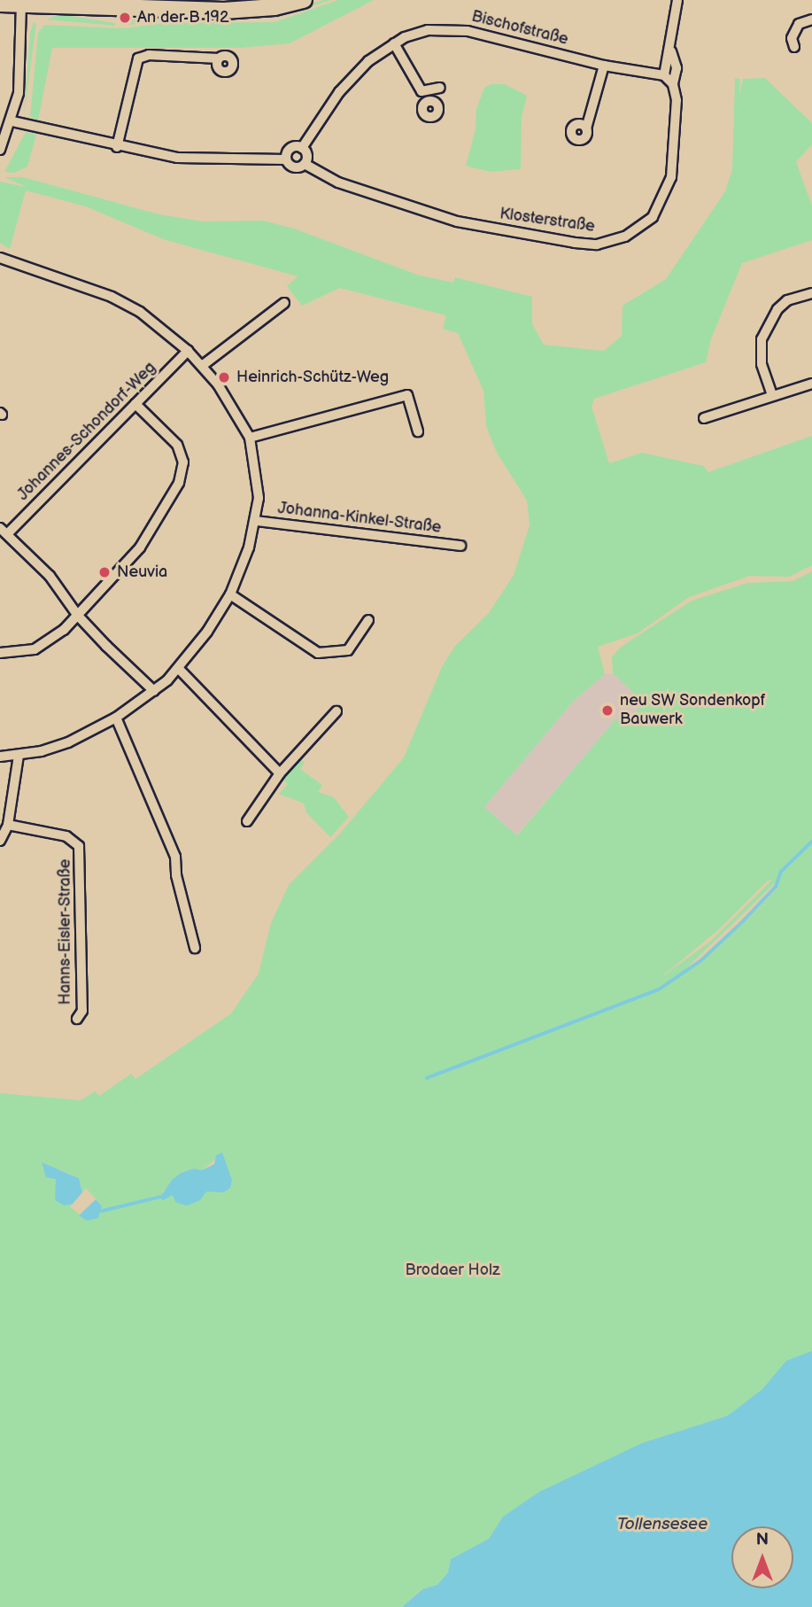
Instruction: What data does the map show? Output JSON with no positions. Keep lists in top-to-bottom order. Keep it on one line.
{"streets":{"street":["Bischofstraße","Klosterstraße","Johannes-Schondorf-Weg","Johanna-Kinkel-Straße","Hanns-Eisler-Straße"]},"crossings":[["Bischofstraße","Klosterstraße"]],"water":["Tollensesee"],"parks":["Brodaer Holz"],"places":["An der B 192","Heinrich-Schütz-Weg","Neuvia","neu SW Sondenkopf Bauwerk"],"north":"top"}
